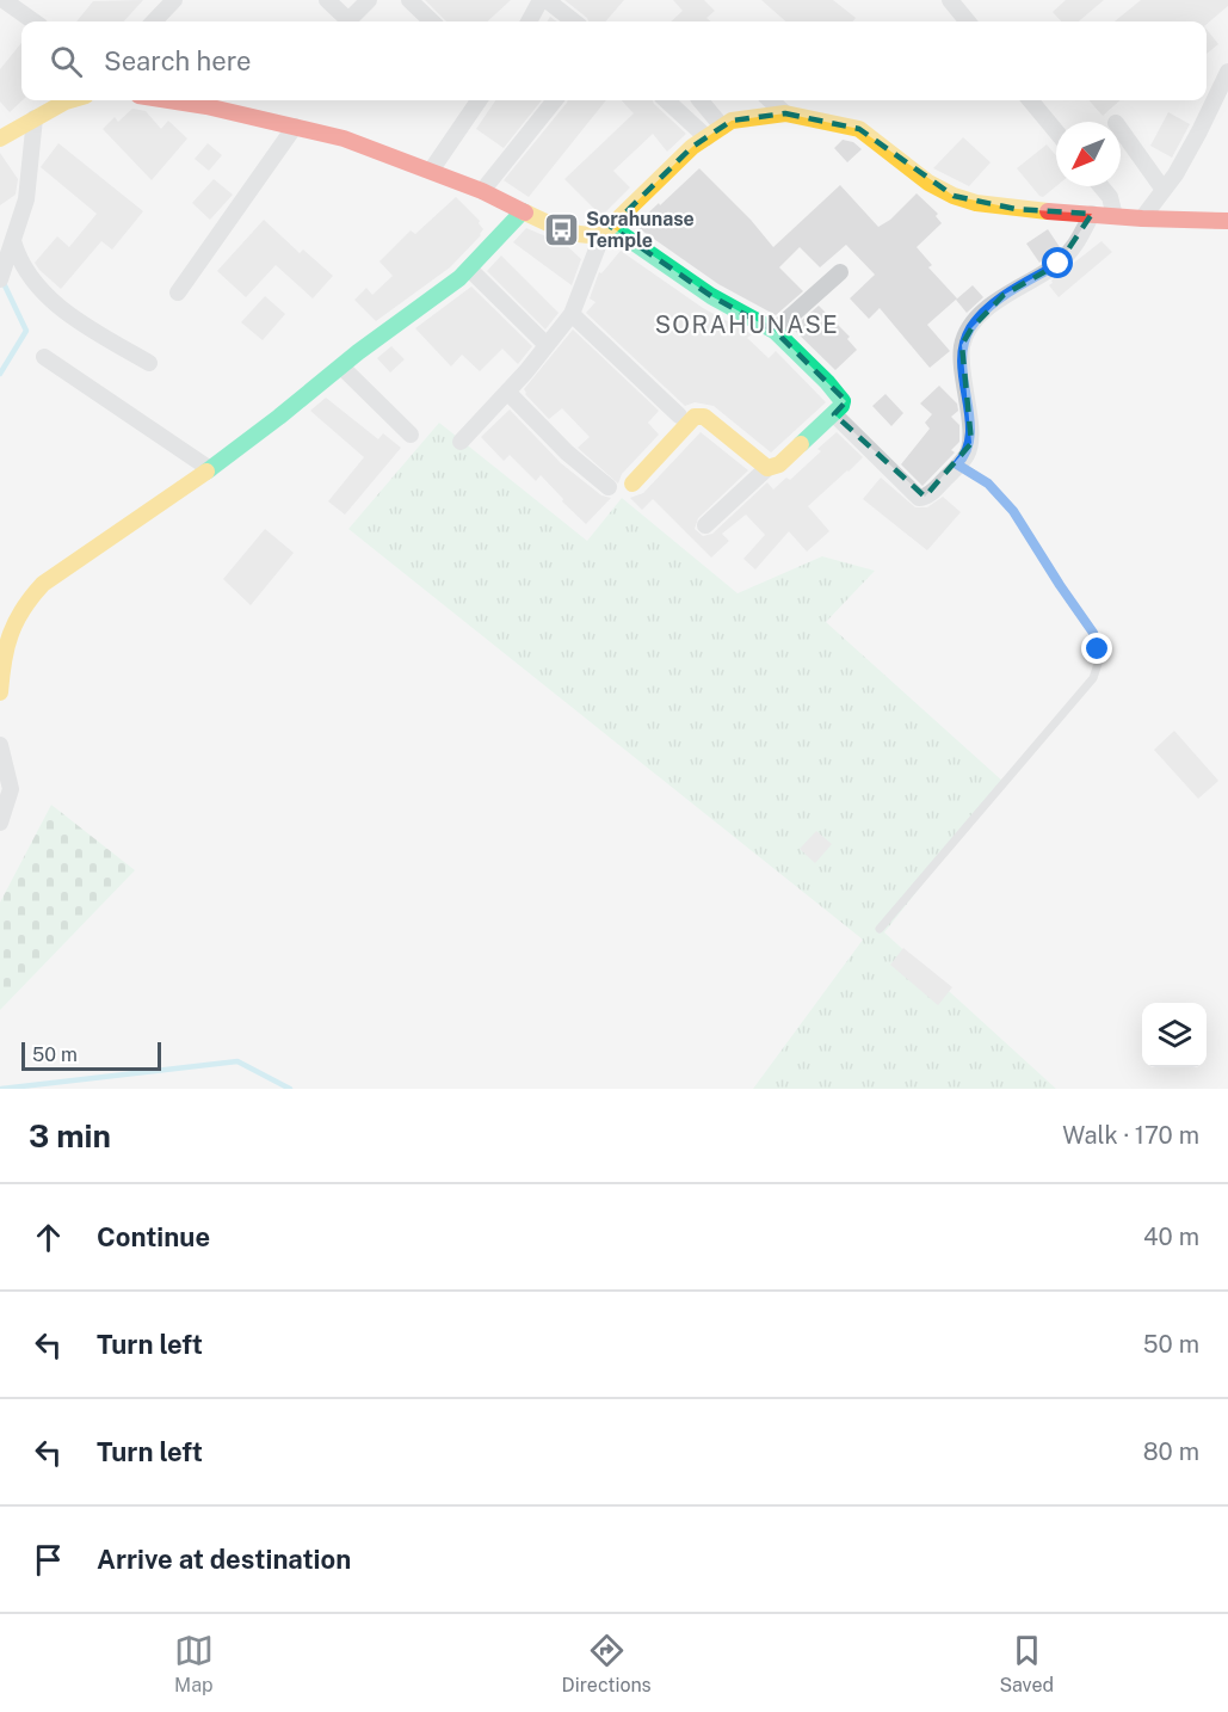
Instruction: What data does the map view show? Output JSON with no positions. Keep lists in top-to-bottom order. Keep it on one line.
{"districts":["SORAHUNASE"],"places":{"bus stop":["Sorahunase Temple"]},"scale_bar":"50 m","north":"bottom left","page":{"search":"Search here","scale":"50 m","heading":["3 min","Walk · 170 m"],"list":[["Continue","40 m"],["Turn left","50 m"],["Turn left","80 m"],"Arrive at destination"],"nav":["Map","Directions","Saved"]}}
